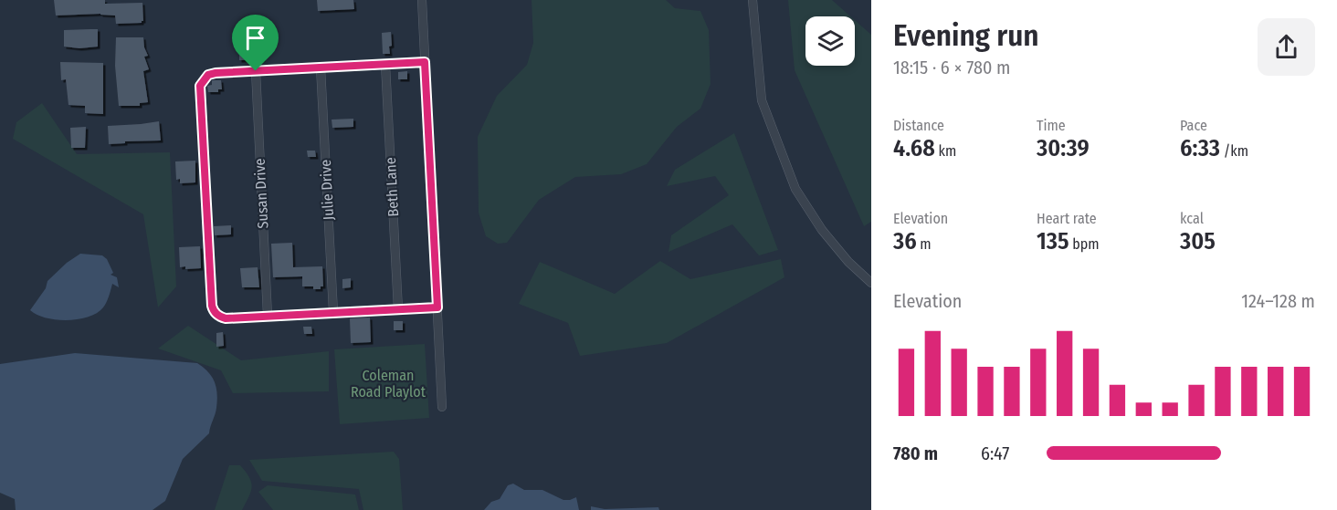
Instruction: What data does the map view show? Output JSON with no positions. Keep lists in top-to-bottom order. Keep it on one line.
{"streets":{"street":["Beth Lane","Julie Drive","Susan Drive"]},"parks":["Coleman Road Playlot"],"page":{"heading":["Evening run","18:15 · 6 × 780 m"],"stats":[["Distance","4.68 km"],["Time","30:39"],["Pace","6:33 /km"],["Elevation","36 m"],["Heart rate","135 bpm"],["kcal","305"]],"chart":["Elevation","124–128 m"],"list":[{"name":"780 m","note":"6:47"}]}}
